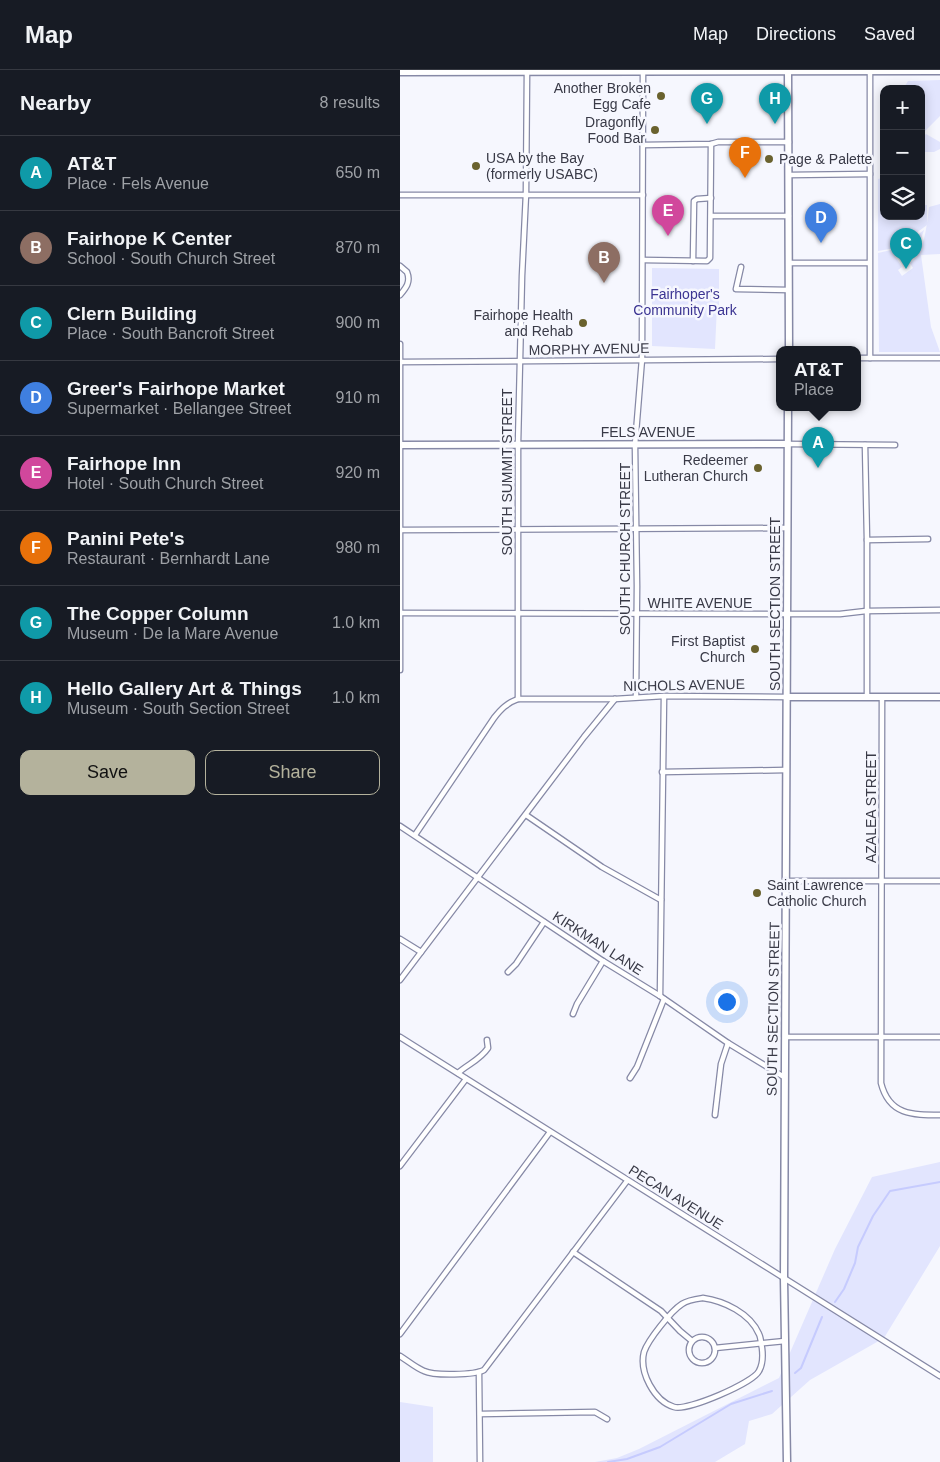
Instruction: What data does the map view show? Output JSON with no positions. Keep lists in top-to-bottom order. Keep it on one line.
{"streets":{"street":["MORPHY AVENUE","FELS AVENUE","SOUTH SUMMIT STREET","SOUTH CHURCH STREET","WHITE AVENUE","SOUTH SECTION STREET","NICHOLS AVENUE","AZALEA STREET","KIRKMAN LANE","PECAN AVENUE"]},"crossings":[["MORPHY AVENUE","SOUTH SUMMIT STREET"],["MORPHY AVENUE","SOUTH CHURCH STREET"],["FELS AVENUE","SOUTH SUMMIT STREET"],["FELS AVENUE","SOUTH CHURCH STREET"],["FELS AVENUE","SOUTH SECTION STREET"],["SOUTH SUMMIT STREET","WHITE AVENUE"],["SOUTH SUMMIT STREET","NICHOLS AVENUE"],["SOUTH CHURCH STREET","WHITE AVENUE"],["SOUTH CHURCH STREET","NICHOLS AVENUE"],["WHITE AVENUE","SOUTH SECTION STREET"],["SOUTH SECTION STREET","NICHOLS AVENUE"],["SOUTH SECTION STREET","KIRKMAN LANE"],["SOUTH SECTION STREET","PECAN AVENUE"],["NICHOLS AVENUE","AZALEA STREET"]],"parks":["Fairhoper's Community Park"],"places":["Another Broken Egg Cafe","Dragonfly Food Bar","Page & Palette","USA by the Bay (formerly USABC)","Fairhope Health and Rehab","Redeemer Lutheran Church","First Baptist Church","Saint Lawrence Catholic Church"],"page":{"header":"Map","nav":["Map","Directions","Saved"],"heading":["Nearby","8 results"],"pins":["G","H","F","E","D","C","B","A"],"map_buttons":["+","−"],"list":[{"mark":"A","name":"AT&T","note":"Place · Fels Avenue","value":"650 m"},{"mark":"B","name":"Fairhope K Center","note":"School · South Church Street","value":"870 m"},{"mark":"C","name":"Clern Building","note":"Place · South Bancroft Street","value":"900 m"},{"mark":"D","name":"Greer's Fairhope Market","note":"Supermarket · Bellangee Street","value":"910 m"},{"mark":"E","name":"Fairhope Inn","note":"Hotel · South Church Street","value":"920 m"},{"mark":"F","name":"Panini Pete's","note":"Restaurant · Bernhardt Lane","value":"980 m"},{"mark":"G","name":"The Copper Column","note":"Museum · De la Mare Avenue","value":"1.0 km"},{"mark":"H","name":"Hello Gallery Art & Things","note":"Museum · South Section Street","value":"1.0 km"}],"popup":["AT&T","Place"],"buttons":["Save","Share"]}}
